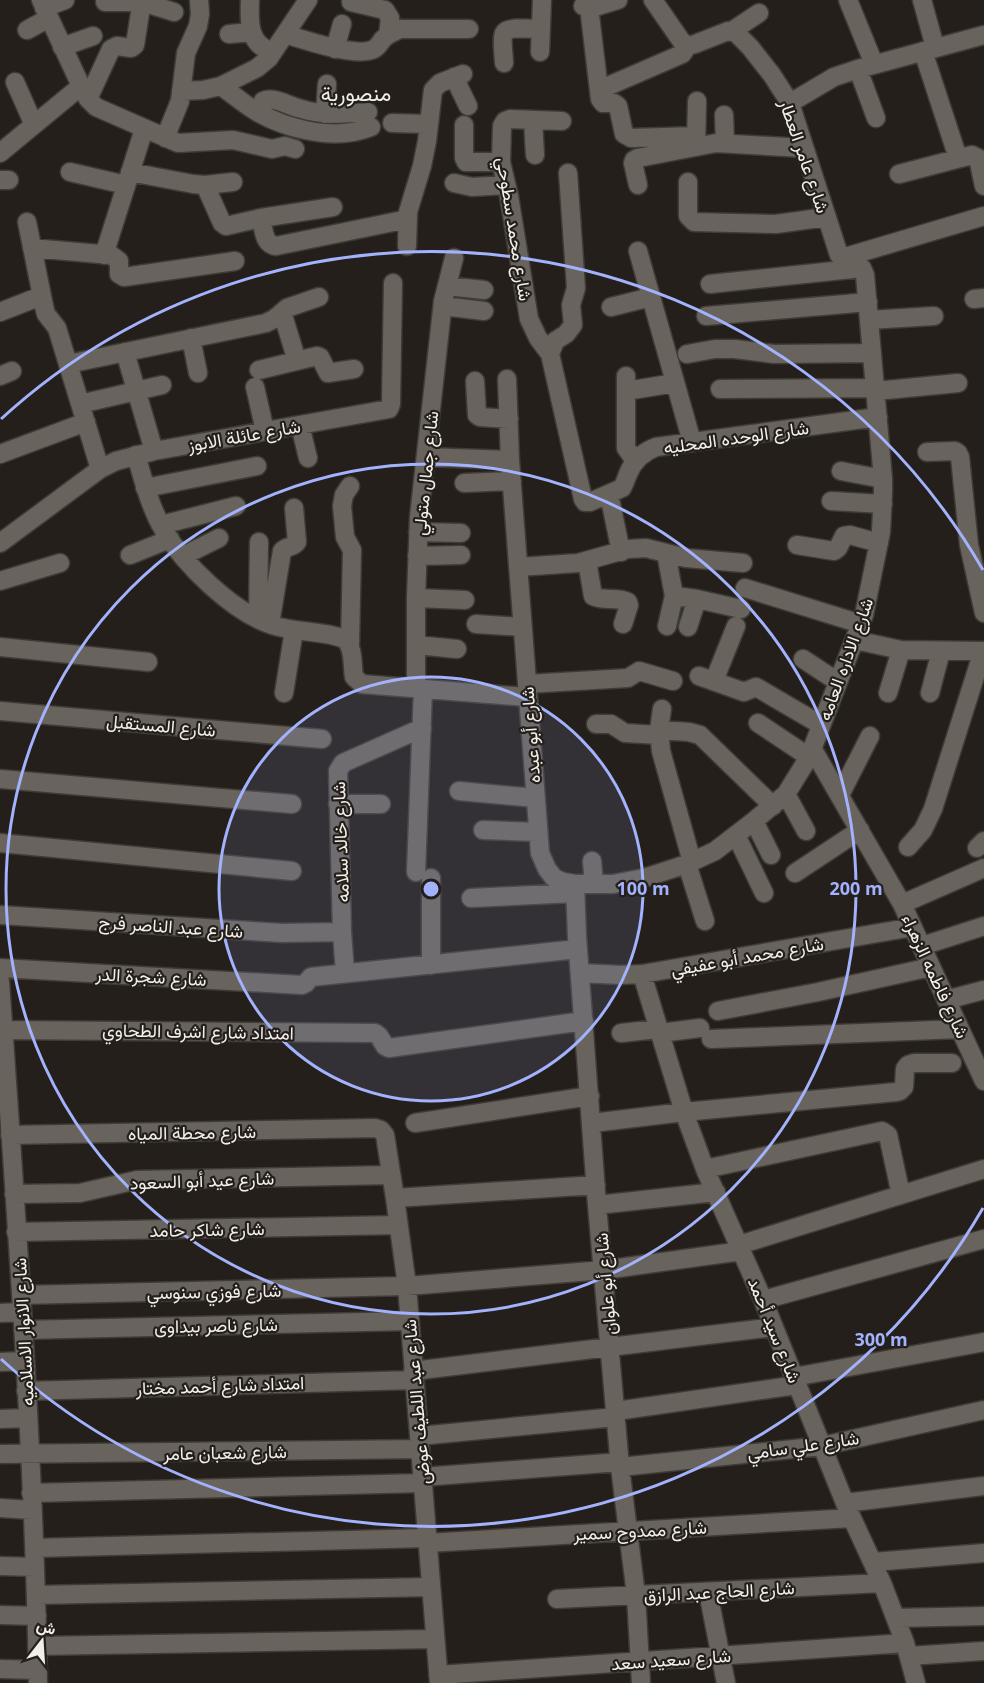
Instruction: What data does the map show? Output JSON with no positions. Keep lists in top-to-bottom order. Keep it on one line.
{"streets":{"street":["شارع عامر العطار","شارع محمد سطوحي","شارع عائلة الابوز","شارع الوحده المحليه","شارع جمال متولي","شارع الاداره العامه","شارع المستقبل","شارع أبو عبده","شارع خالد سلامه","شارع عبد الناصر فرج","شارع محمد أبو عفيفي","شارع شجرة الدر","شارع فاطمه الزهراء","امتداد شارع اشرف الطحاوي","شارع محطة المياه","شارع عيد أبو السعود","شارع شاكر حامد","شارع أبو علوان","شارع فوزي سنوسي","شارع ناصر بيداوى","شارع سيد أحمد","شارع الانوار الاسلاميه","امتداد شارع أحمد مختار","شارع عبد اللطيف عوض","شارع علي سامي","شارع شعبان عامر","شارع ممدوح سمير","شارع الحاج عبد الرازق","شارع سعيد سعد"]},"crossings":[["شارع الوحده المحليه","شارع الاداره العامه"],["شارع جمال متولي","شارع خالد سلامه"],["شارع الاداره العامه","شارع أبو عبده"],["شارع الاداره العامه","شارع فاطمه الزهراء"],["شارع الاداره العامه","شارع أبو علوان"],["شارع أبو عبده","شارع أبو علوان"],["شارع خالد سلامه","شارع عبد الناصر فرج"],["شارع خالد سلامه","شارع شجرة الدر"],["شارع محمد أبو عفيفي","شارع فاطمه الزهراء"],["شارع محمد أبو عفيفي","شارع أبو علوان"],["شارع محمد أبو عفيفي","شارع سيد أحمد"],["امتداد شارع اشرف الطحاوي","شارع أبو علوان"],["امتداد شارع اشرف الطحاوي","شارع الانوار الاسلاميه"],["شارع محطة المياه","شارع الانوار الاسلاميه"],["شارع محطة المياه","شارع عبد اللطيف عوض"],["شارع عيد أبو السعود","شارع الانوار الاسلاميه"],["شارع عيد أبو السعود","شارع عبد اللطيف عوض"],["شارع شاكر حامد","شارع الانوار الاسلاميه"],["شارع شاكر حامد","شارع عبد اللطيف عوض"],["شارع أبو علوان","شارع فوزي سنوسي"],["شارع أبو علوان","امتداد شارع أحمد مختار"],["شارع أبو علوان","شارع علي سامي"],["شارع أبو علوان","شارع شعبان عامر"],["شارع أبو علوان","شارع ممدوح سمير"],["شارع أبو علوان","شارع الحاج عبد الرازق"],["شارع أبو علوان","شارع سعيد سعد"],["شارع فوزي سنوسي","شارع ناصر بيداوى"],["شارع فوزي سنوسي","شارع سيد أحمد"],["شارع فوزي سنوسي","شارع الانوار الاسلاميه"],["شارع فوزي سنوسي","شارع عبد اللطيف عوض"],["شارع ناصر بيداوى","شارع الانوار الاسلاميه"],["شارع ناصر بيداوى","شارع عبد اللطيف عوض"],["شارع سيد أحمد","امتداد شارع أحمد مختار"],["شارع سيد أحمد","شارع علي سامي"],["شارع سيد أحمد","شارع شعبان عامر"],["شارع سيد أحمد","شارع ممدوح سمير"],["شارع سيد أحمد","شارع الحاج عبد الرازق"],["شارع سيد أحمد","شارع سعيد سعد"],["شارع الانوار الاسلاميه","امتداد شارع أحمد مختار"],["شارع الانوار الاسلاميه","شارع علي سامي"],["شارع الانوار الاسلاميه","شارع شعبان عامر"],["شارع الانوار الاسلاميه","شارع ممدوح سمير"],["امتداد شارع أحمد مختار","شارع عبد اللطيف عوض"],["شارع عبد اللطيف عوض","شارع علي سامي"],["شارع عبد اللطيف عوض","شارع شعبان عامر"],["شارع عبد اللطيف عوض","شارع ممدوح سمير"],["شارع عبد اللطيف عوض","شارع سعيد سعد"]],"districts":["منصورية"],"north":"top","rings":["100 m","200 m","300 m"]}
